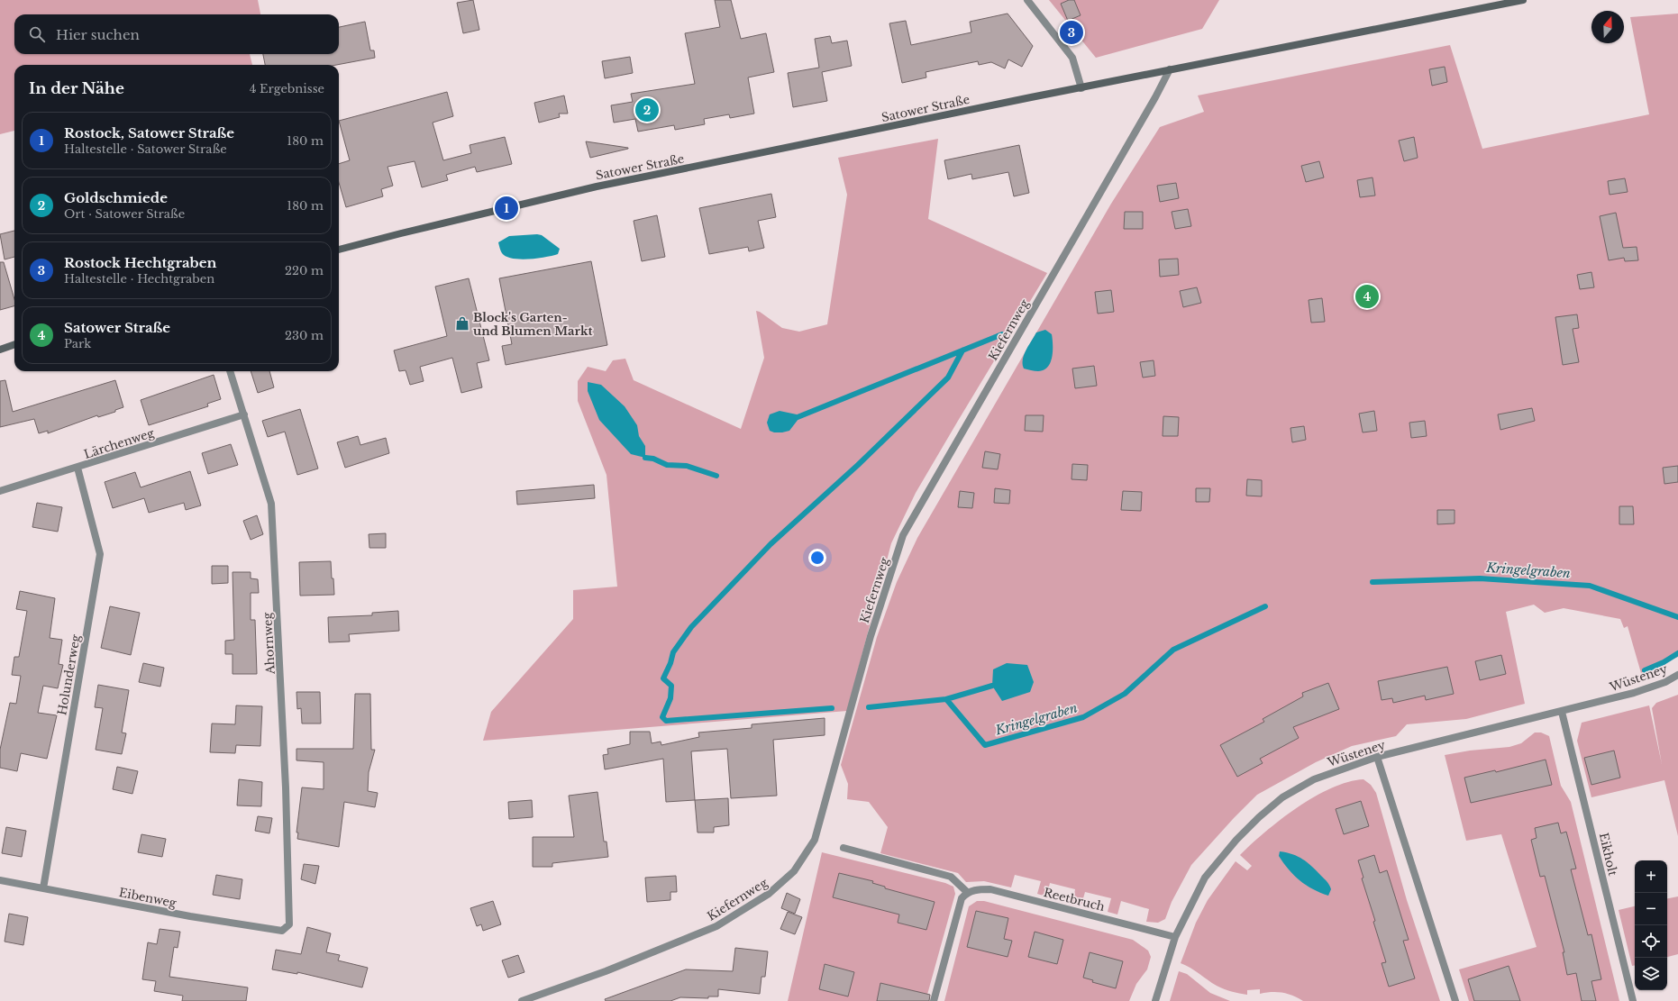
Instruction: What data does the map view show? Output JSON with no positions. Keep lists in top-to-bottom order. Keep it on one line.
{"streets":{"main road":["Satower Straße"],"street":["Kiefernweg","Lärchenweg","Ahornweg","Holunderweg","Wüsteney","Eikholt","Eibenweg","Reetbruch"]},"crossings":[["Satower Straße","Kiefernweg"],["Lärchenweg","Ahornweg"],["Lärchenweg","Holunderweg"],["Ahornweg","Eibenweg"],["Holunderweg","Eibenweg"],["Wüsteney","Eikholt"],["Wüsteney","Reetbruch"]],"water":["Kringelgraben"],"places":{"shop":["Block's Garten- und Blumen Markt"]},"north":"top","page":{"search":"Hier suchen","pins":["3","2","1","4"],"heading":["In der Nähe","4 Ergebnisse"],"list":[{"mark":"1","name":"Rostock, Satower Straße","note":"Haltestelle · Satower Straße","value":"180 m"},{"mark":"2","name":"Goldschmiede","note":"Ort · Satower Straße","value":"180 m"},{"mark":"3","name":"Rostock Hechtgraben","note":"Haltestelle · Hechtgraben","value":"220 m"},{"mark":"4","name":"Satower Straße","note":"Park","value":"230 m"}],"map_buttons":["+","−"]}}
